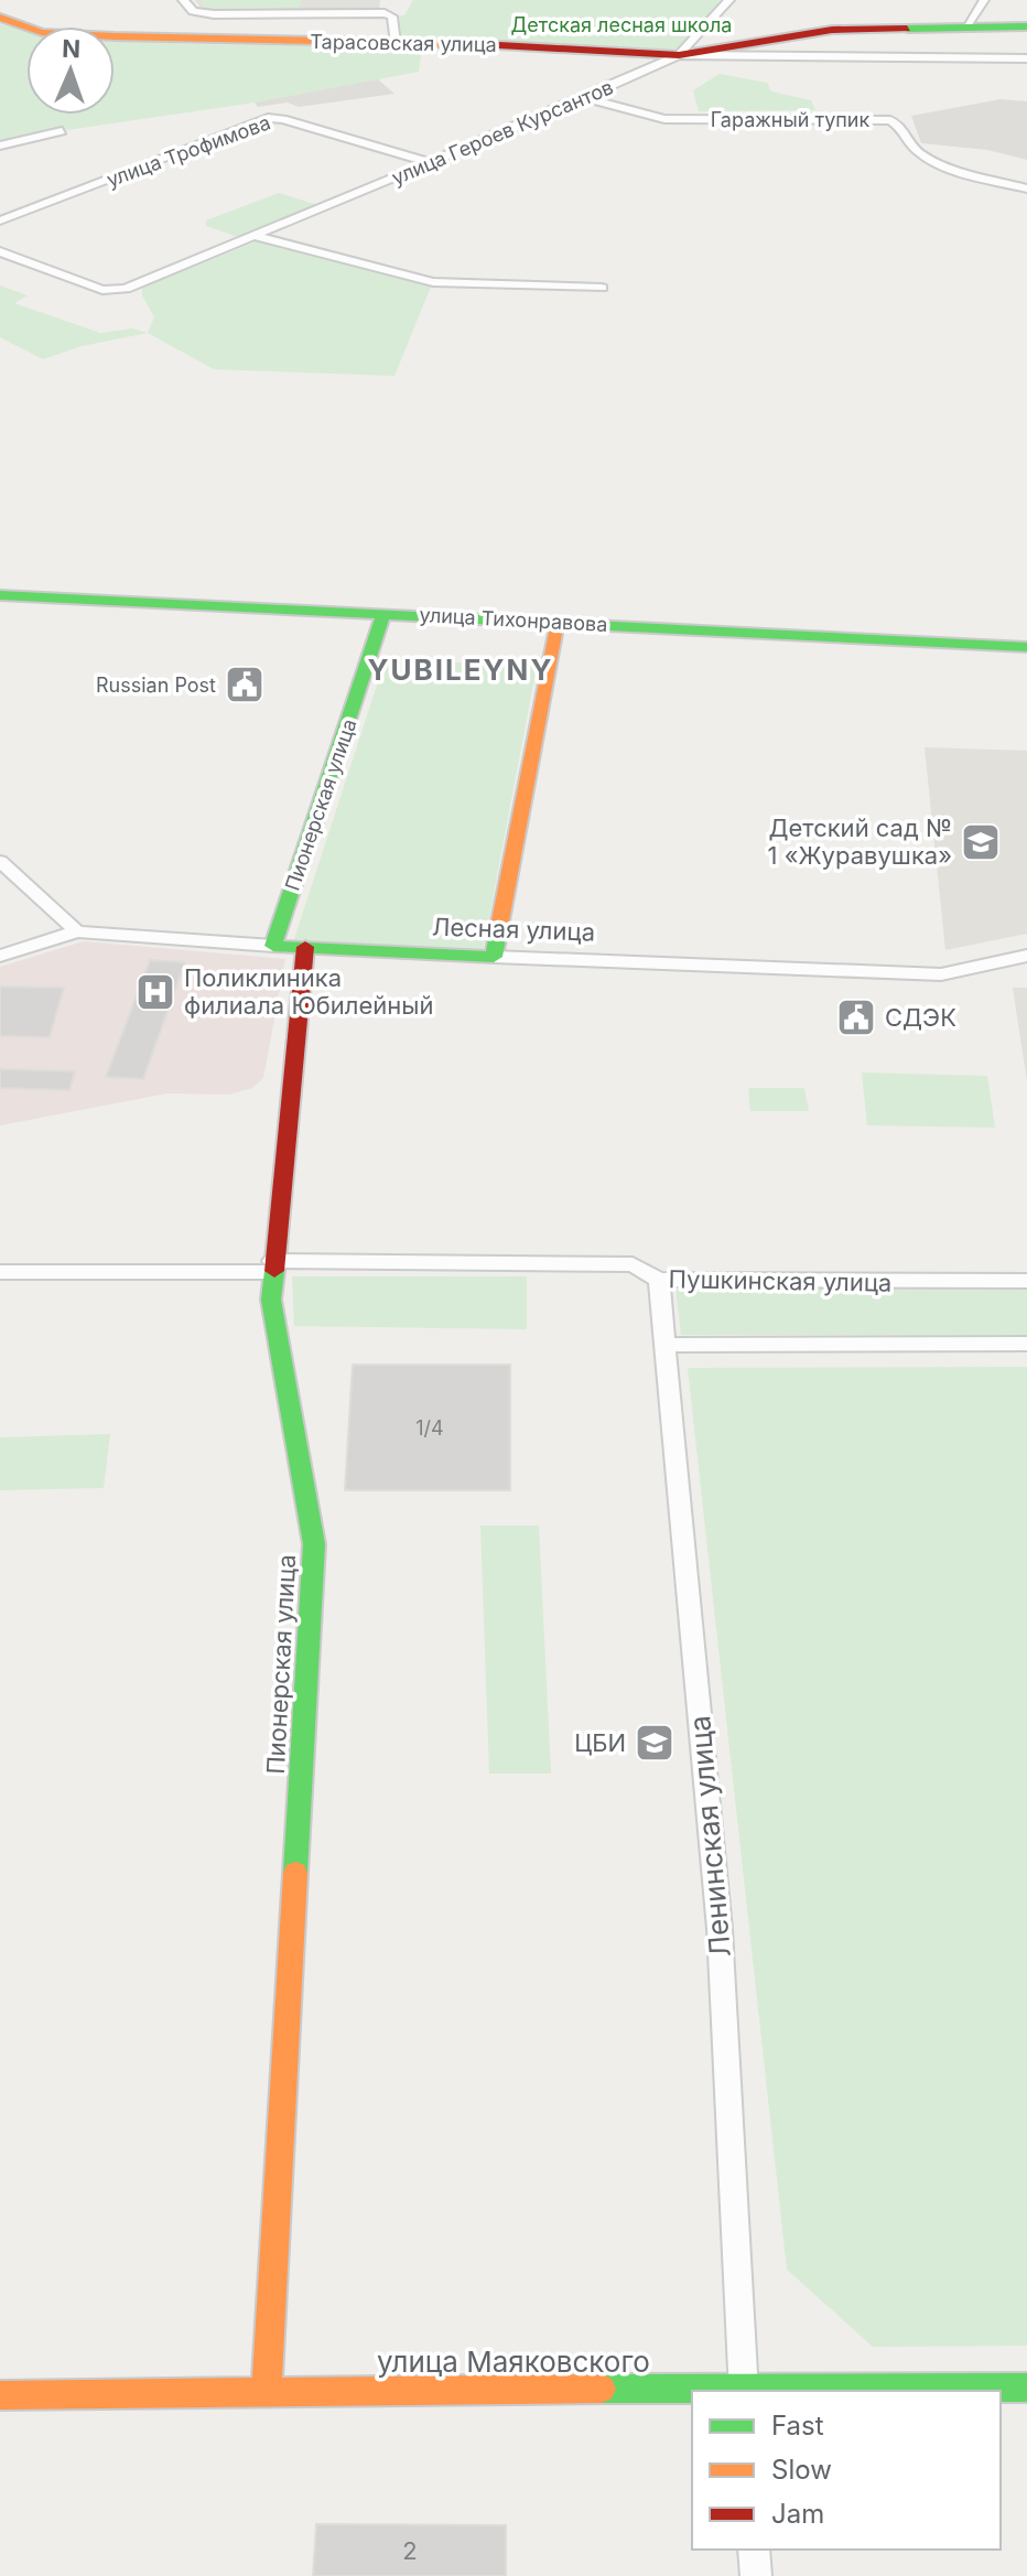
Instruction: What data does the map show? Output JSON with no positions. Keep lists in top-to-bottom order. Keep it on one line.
{"streets":{"street":["Тарасовская улица","Гаражный тупик","улица Героев Курсантов","улица Трофимова","улица Тихонравова","Пионерская улица","Лесная улица","Пушкинская улица","Ленинская улица","улица Маяковского"]},"crossings":[["Тарасовская улица","улица Героев Курсантов"],["Гаражный тупик","улица Героев Курсантов"],["улица Героев Курсантов","улица Трофимова"],["улица Тихонравова","Пионерская улица"],["Пионерская улица","Лесная улица"],["Пионерская улица","Пушкинская улица"],["Пионерская улица","улица Маяковского"],["Пушкинская улица","Ленинская улица"]],"districts":["YUBILEYNY"],"parks":["Детская лесная школа"],"places":{"public building":["Russian Post","СДЭК"],"school or university":["Детский сад № 1 «Журавушка»","ЦБИ"],"hospital":["Поликлиника филиала Юбилейный"]},"house_numbers":["1/4","2"],"legend":["Fast","Slow","Jam"],"north":"top"}
